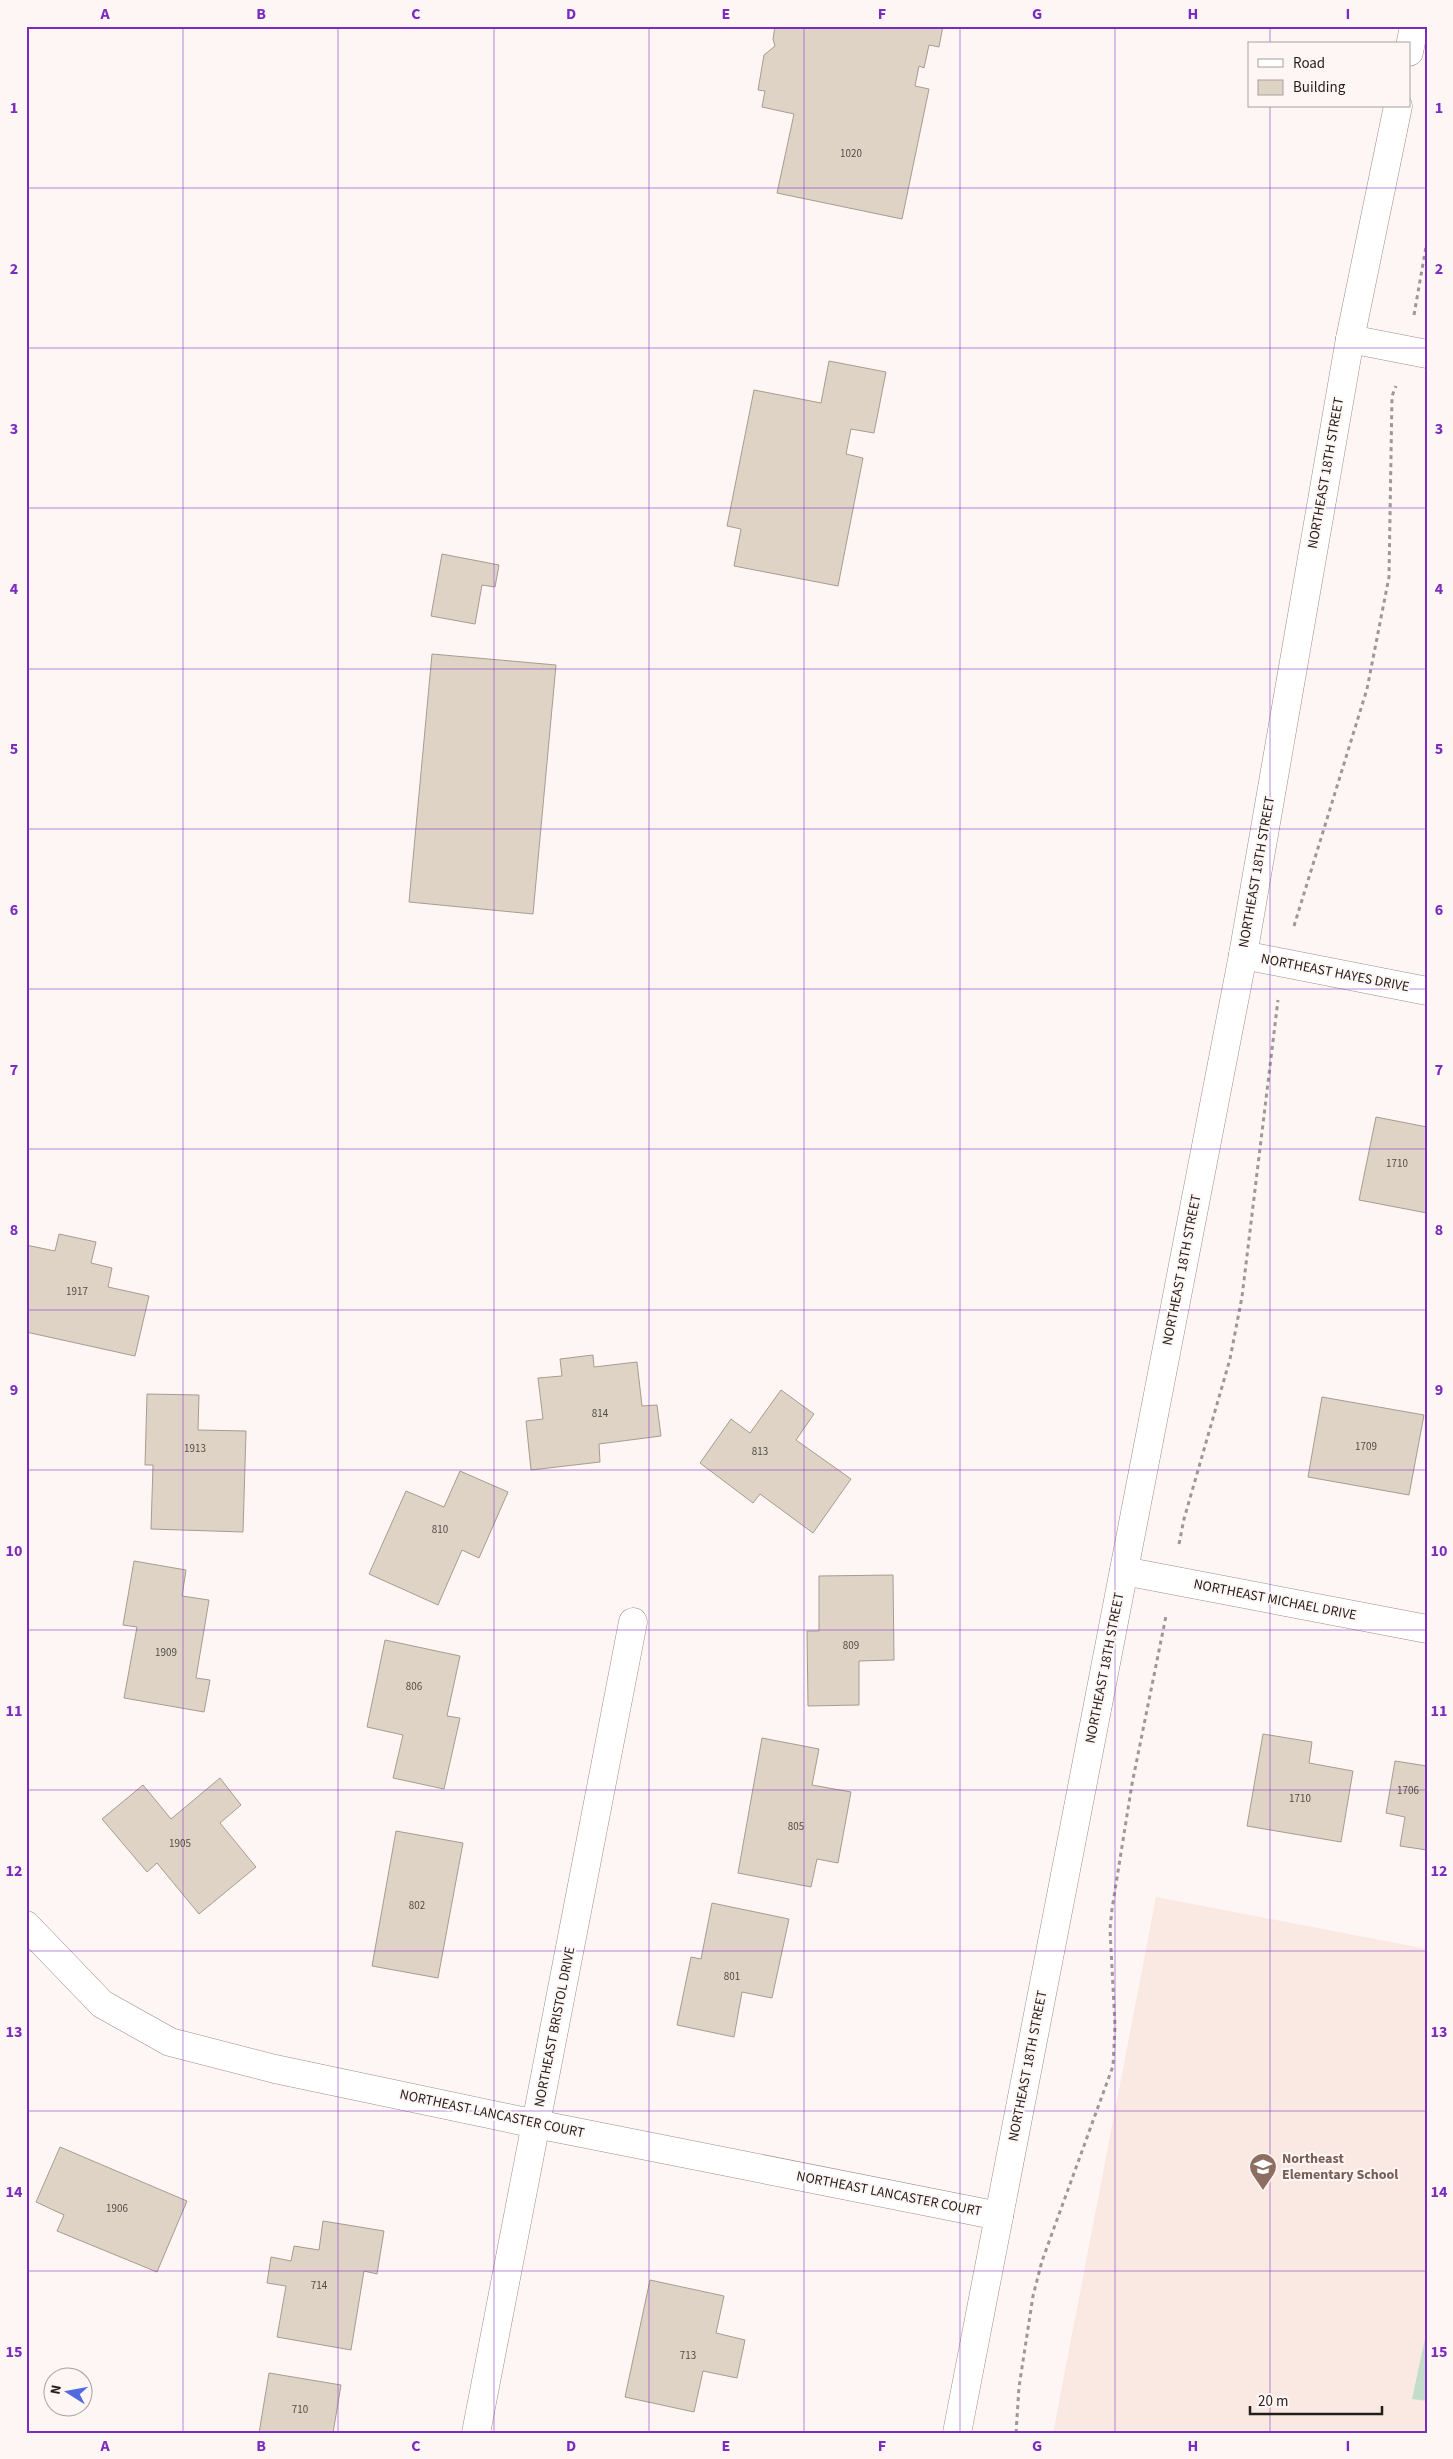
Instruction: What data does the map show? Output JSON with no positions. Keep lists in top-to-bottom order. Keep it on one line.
{"streets":{"street":["NORTHEAST 18TH STREET","NORTHEAST HAYES DRIVE","NORTHEAST MICHAEL DRIVE","NORTHEAST BRISTOL DRIVE","NORTHEAST LANCASTER COURT"]},"crossings":[["NORTHEAST 18TH STREET","NORTHEAST HAYES DRIVE"],["NORTHEAST 18TH STREET","NORTHEAST MICHAEL DRIVE"],["NORTHEAST 18TH STREET","NORTHEAST LANCASTER COURT"],["NORTHEAST BRISTOL DRIVE","NORTHEAST LANCASTER COURT"]],"places":{"school or university":["Northeast Elementary School"]},"house_numbers":["1020","1710","1917","814","1709","1913","813","810","809","1909","806","1706","1710","805","1905","802","801","1906","714","713","710"],"legend":["Road","Building"],"scale_bar":"20 m","north":"left","grid":{"columns":["A","B","C","D","E","F","G","H","I"],"rows":["1","2","3","4","5","6","7","8","9","10","11","12","13","14","15"]}}
